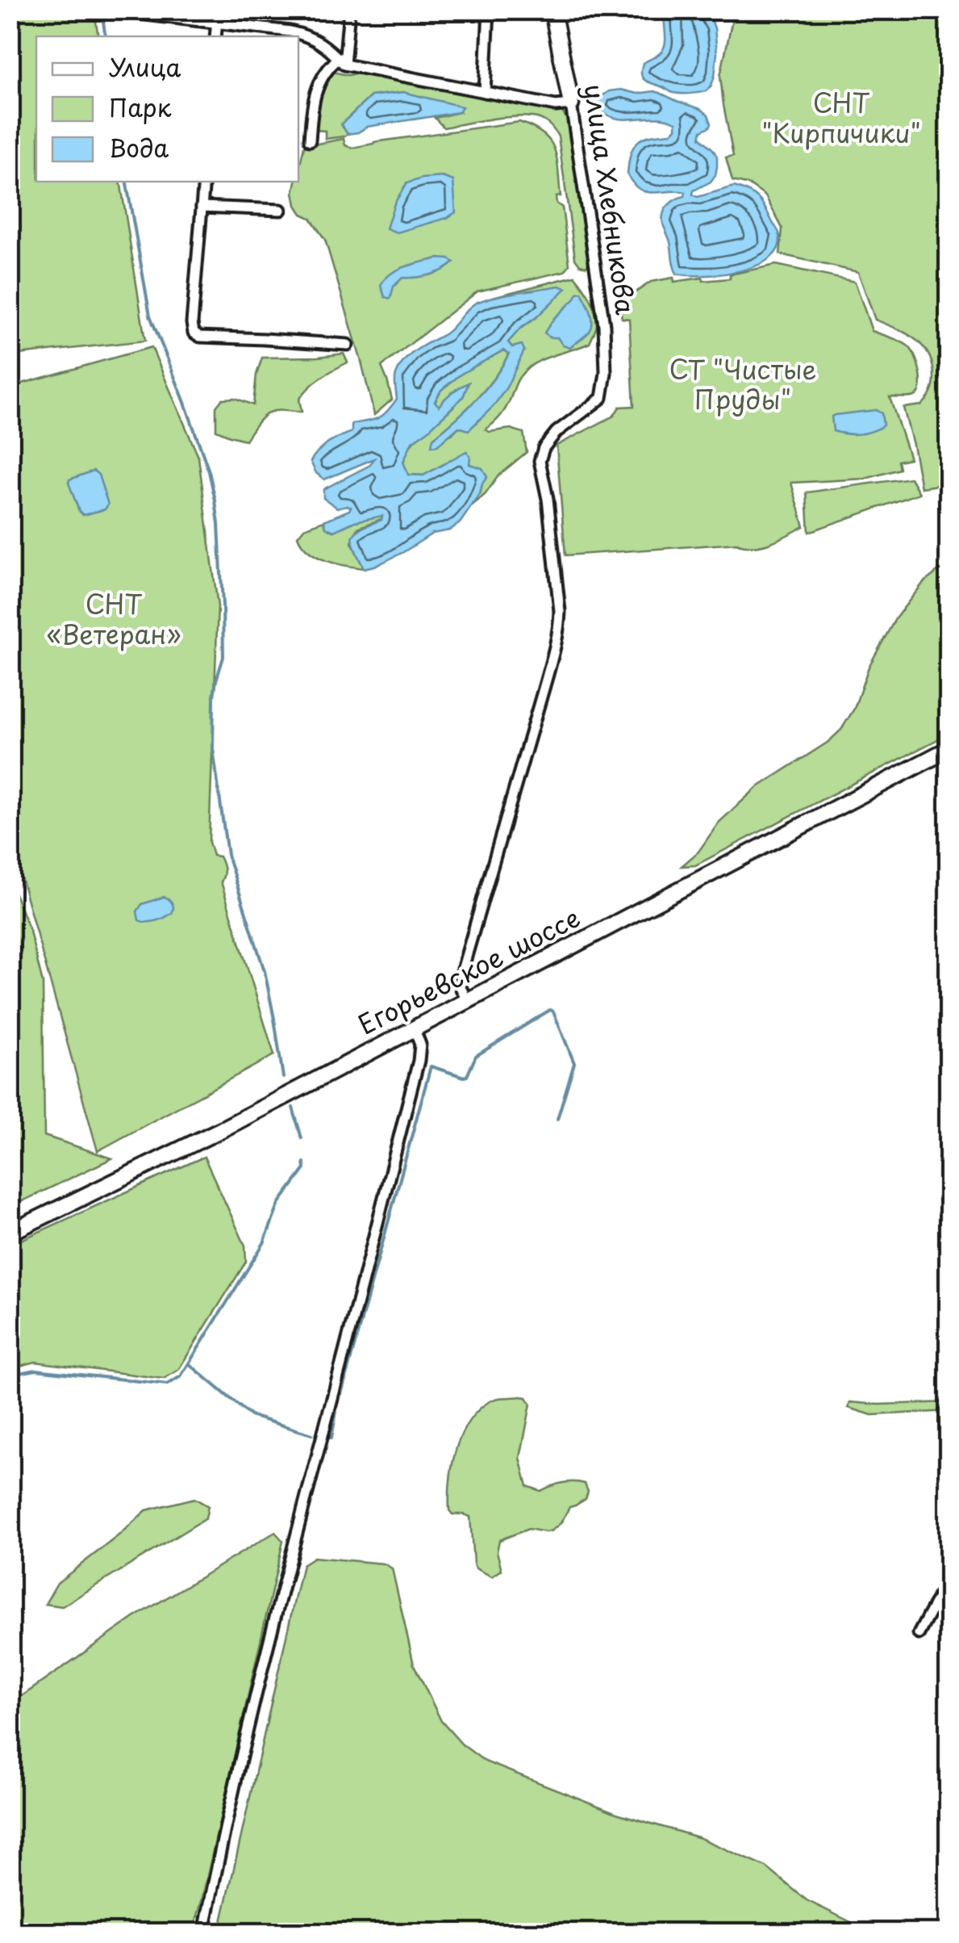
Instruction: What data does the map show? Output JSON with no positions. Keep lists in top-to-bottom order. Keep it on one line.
{"streets":{"main road":["улица Хлебникова","Егорьевское шоссе"]},"crossings":[["улица Хлебникова","Егорьевское шоссе"]],"parks":["СНТ \"Кирпичики\"","СТ \"Чистые Пруды\"","СНТ «Ветеран»"],"legend":["Улица","Парк","Вода"]}
